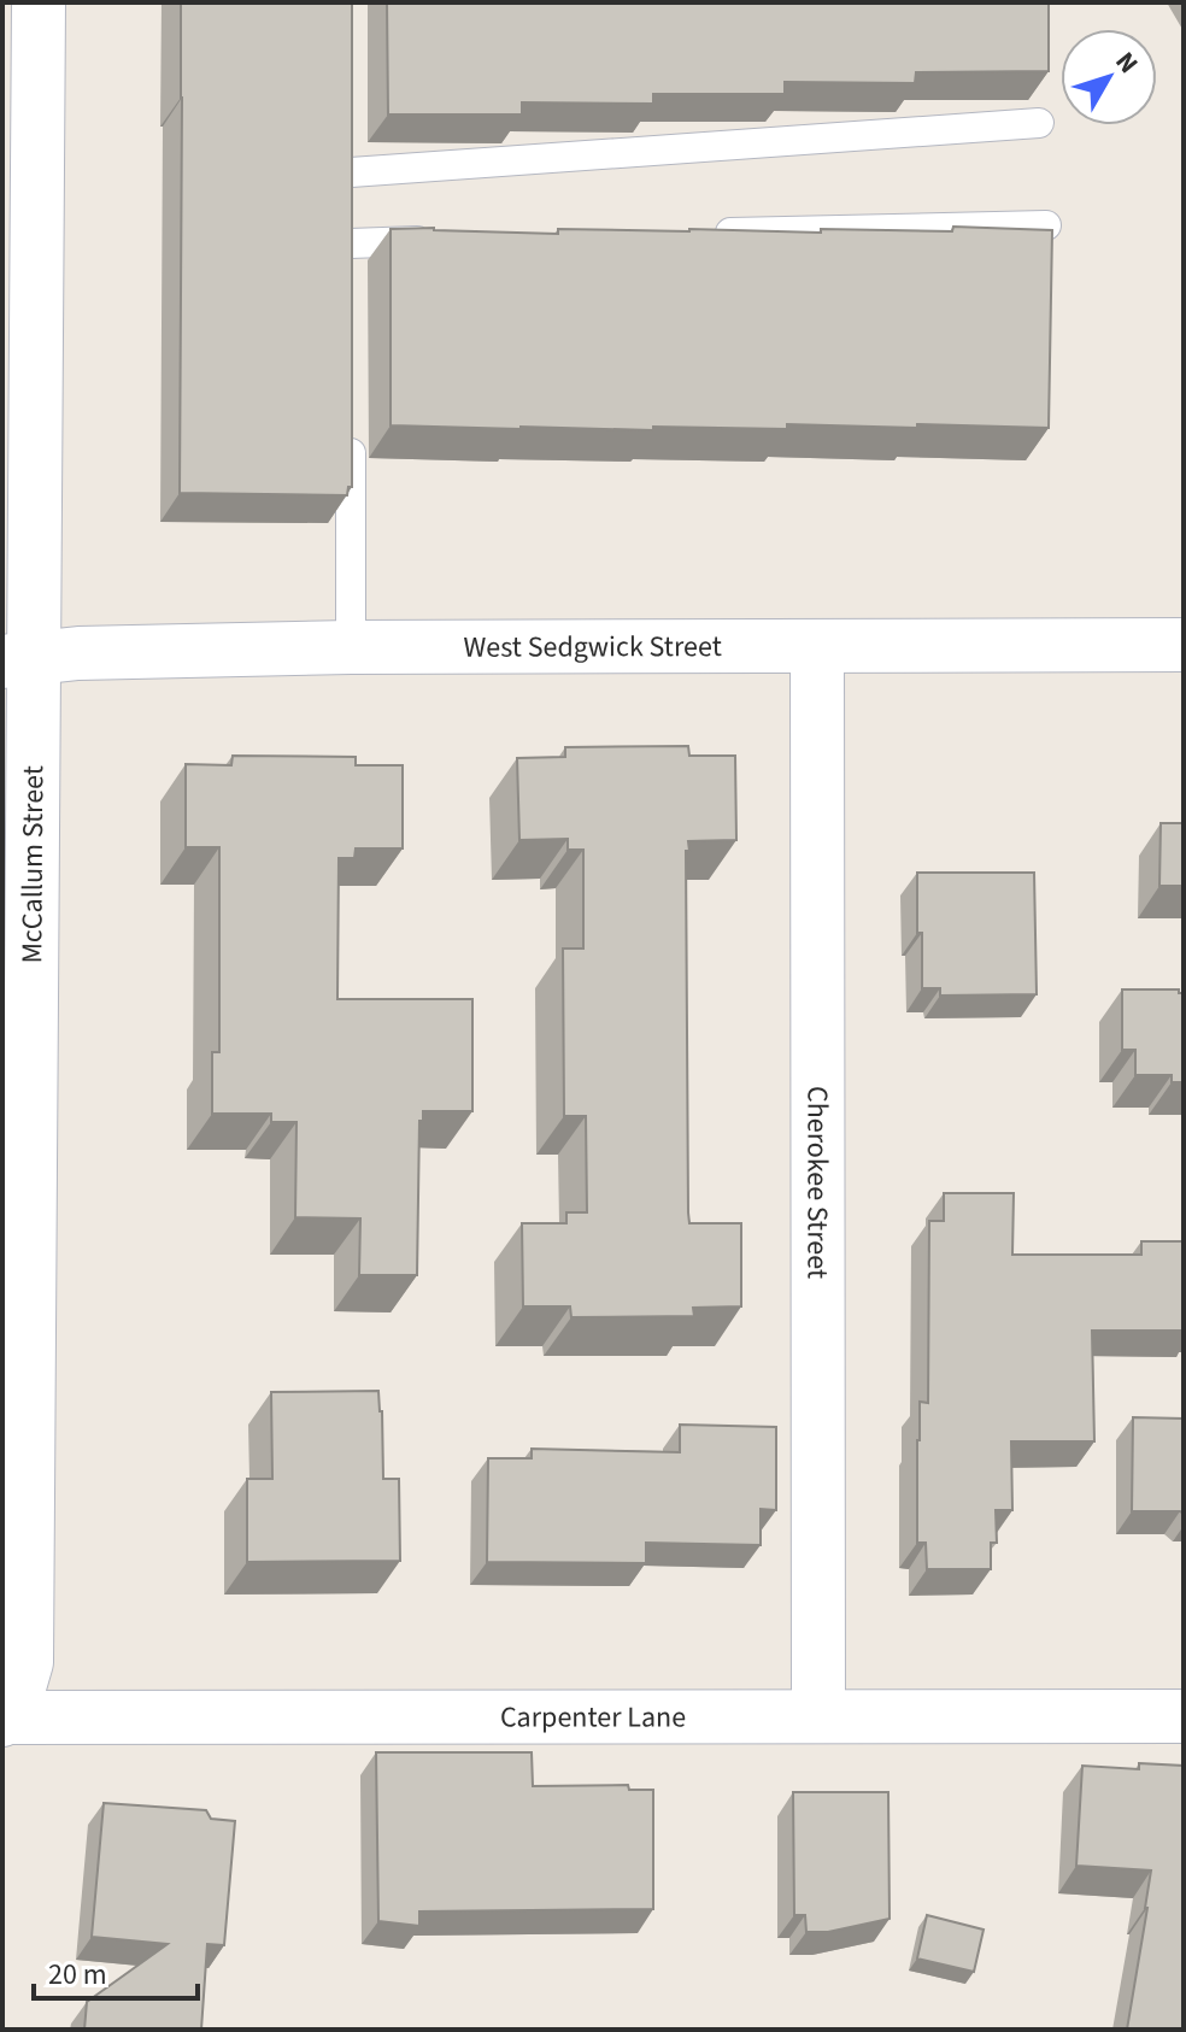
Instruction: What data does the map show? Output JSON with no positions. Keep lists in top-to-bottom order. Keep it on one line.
{"streets":{"street":["West Sedgwick Street","McCallum Street","Cherokee Street","Carpenter Lane"]},"crossings":[["West Sedgwick Street","McCallum Street"],["West Sedgwick Street","Cherokee Street"],["McCallum Street","Carpenter Lane"],["Cherokee Street","Carpenter Lane"]],"scale_bar":"20 m","north":"top right"}
